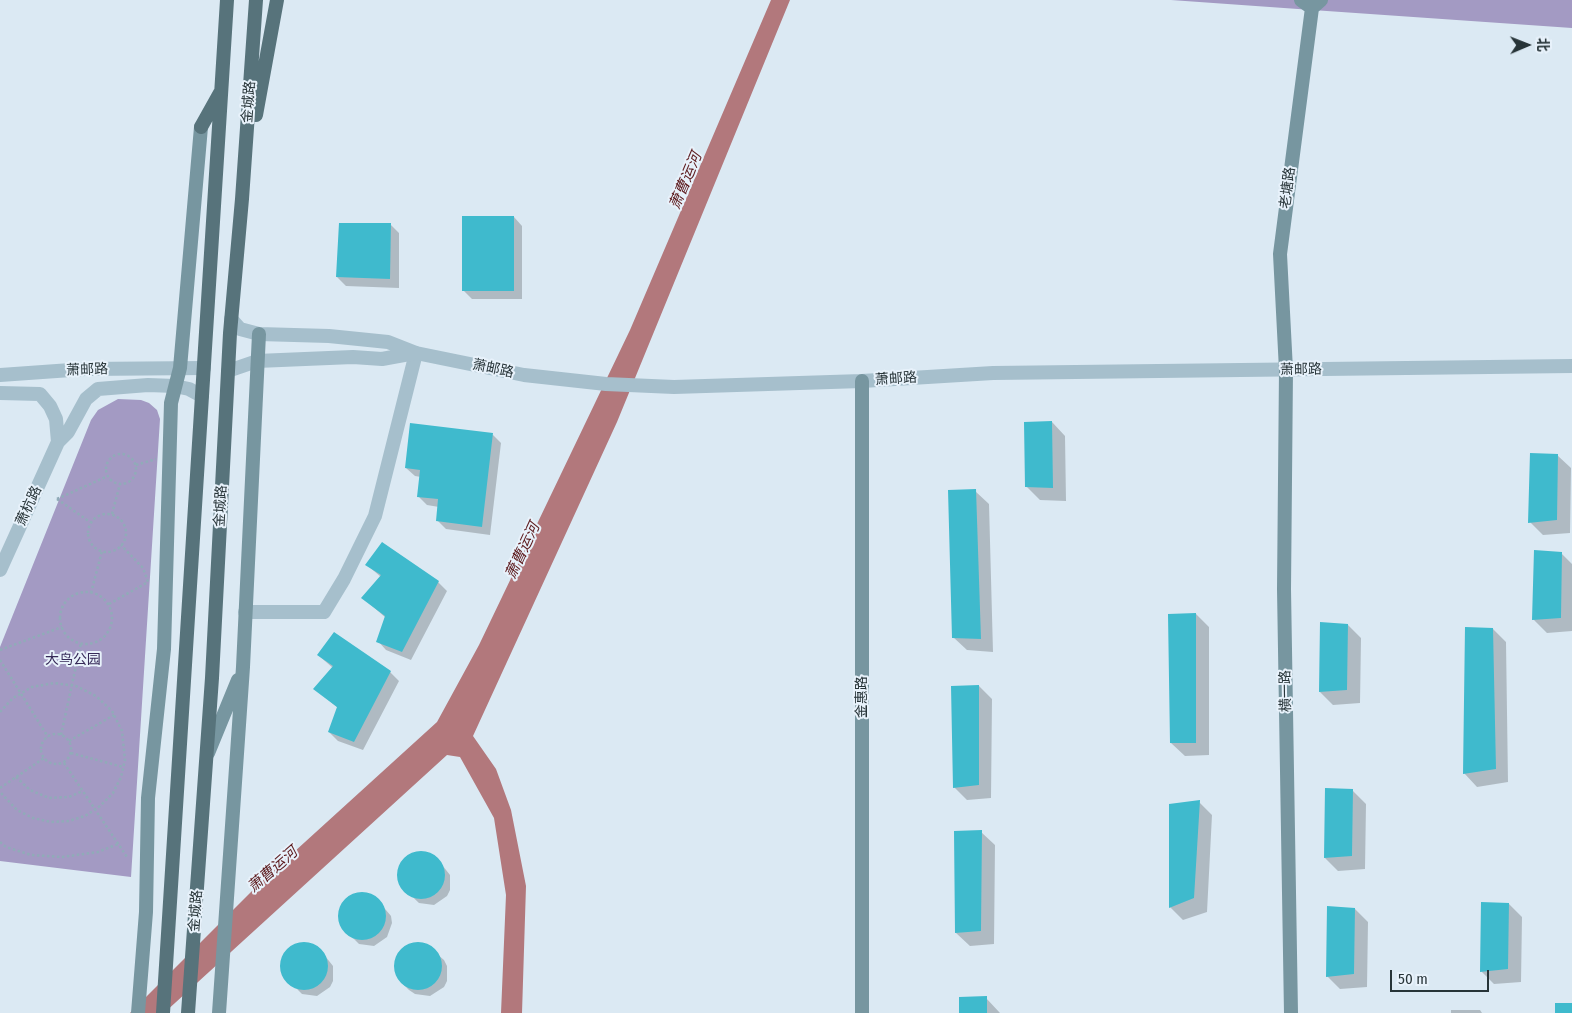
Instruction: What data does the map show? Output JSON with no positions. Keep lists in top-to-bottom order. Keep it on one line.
{"streets":{"main road":["金城路","老塘路","横一路","金惠路"],"street":["萧邮路","萧杭路"]},"crossings":[["金城路","萧邮路"],["老塘路","萧邮路"],["老塘路","横一路"],["萧邮路","横一路"],["萧邮路","金惠路"]],"water":["萧曹运河"],"parks":["大鸟公园"],"scale_bar":"50 m","north":"right"}
